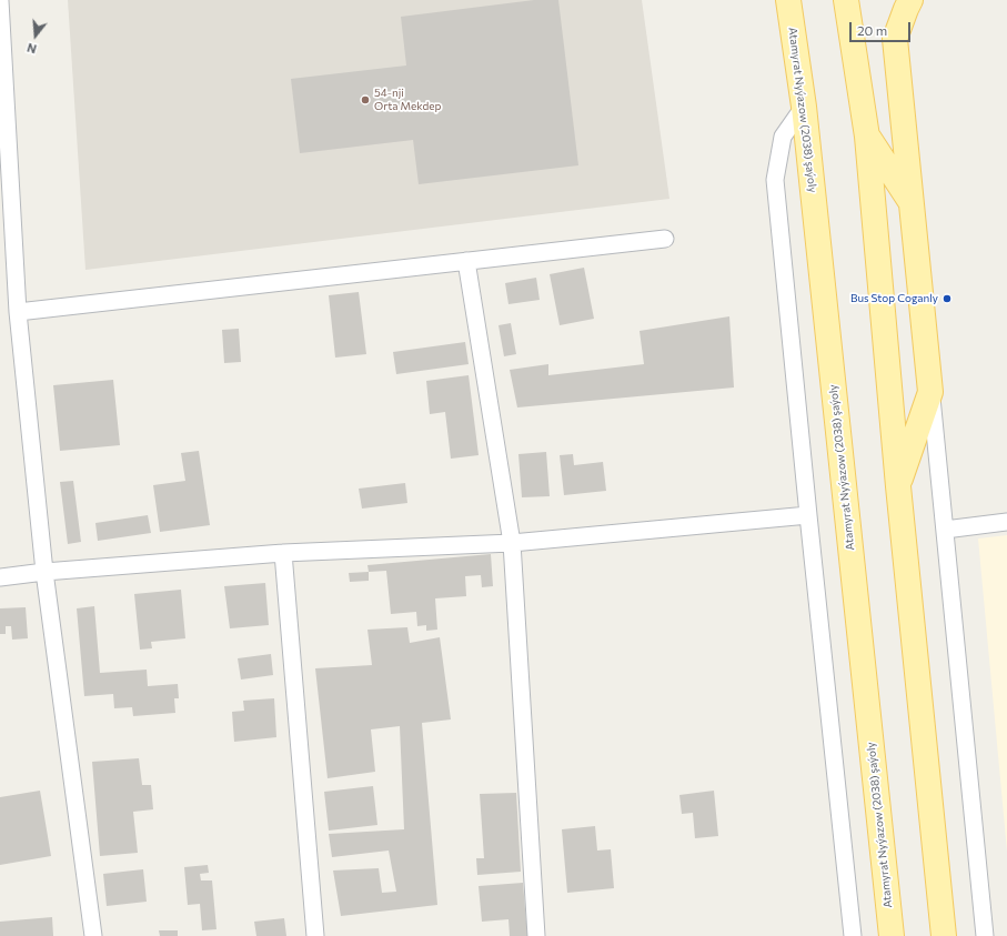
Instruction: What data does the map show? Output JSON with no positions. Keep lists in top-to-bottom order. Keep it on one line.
{"streets":{"main road":["Atamyrat Nyýazow (2038) şaýoly"]},"places":["54-nji Orta Mekdep","Bus Stop Coganly"],"scale_bar":"20 m","north":"bottom"}
